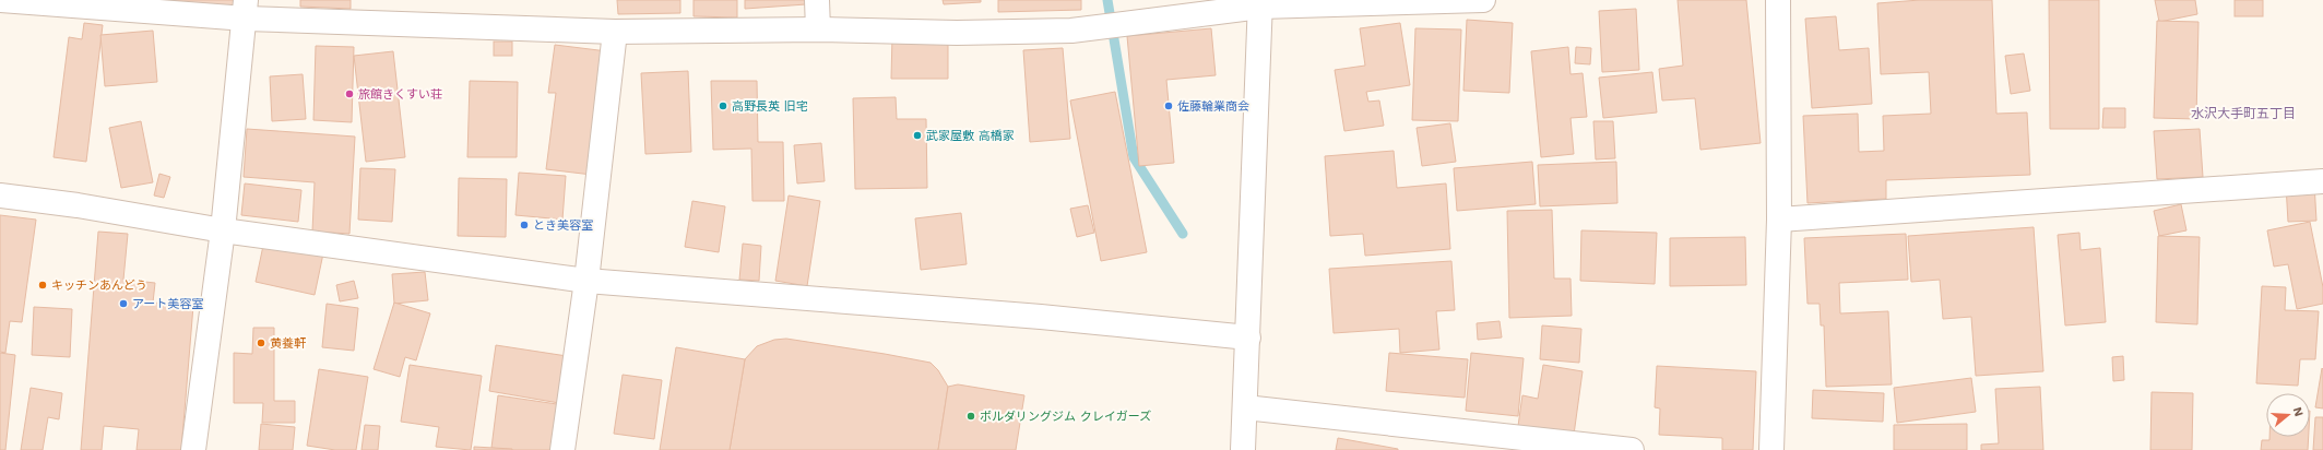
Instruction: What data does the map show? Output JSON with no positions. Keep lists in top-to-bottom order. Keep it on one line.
{"districts":["水沢大手町五丁目"],"places":["旅館きくすい荘","高野長英 旧宅","佐藤輪業商会","武家屋敷 高橋家","とき美容室","キッチンあんどう","アート美容室","黄養軒","ボルダリングジム クレイガーズ"],"north":"right"}
